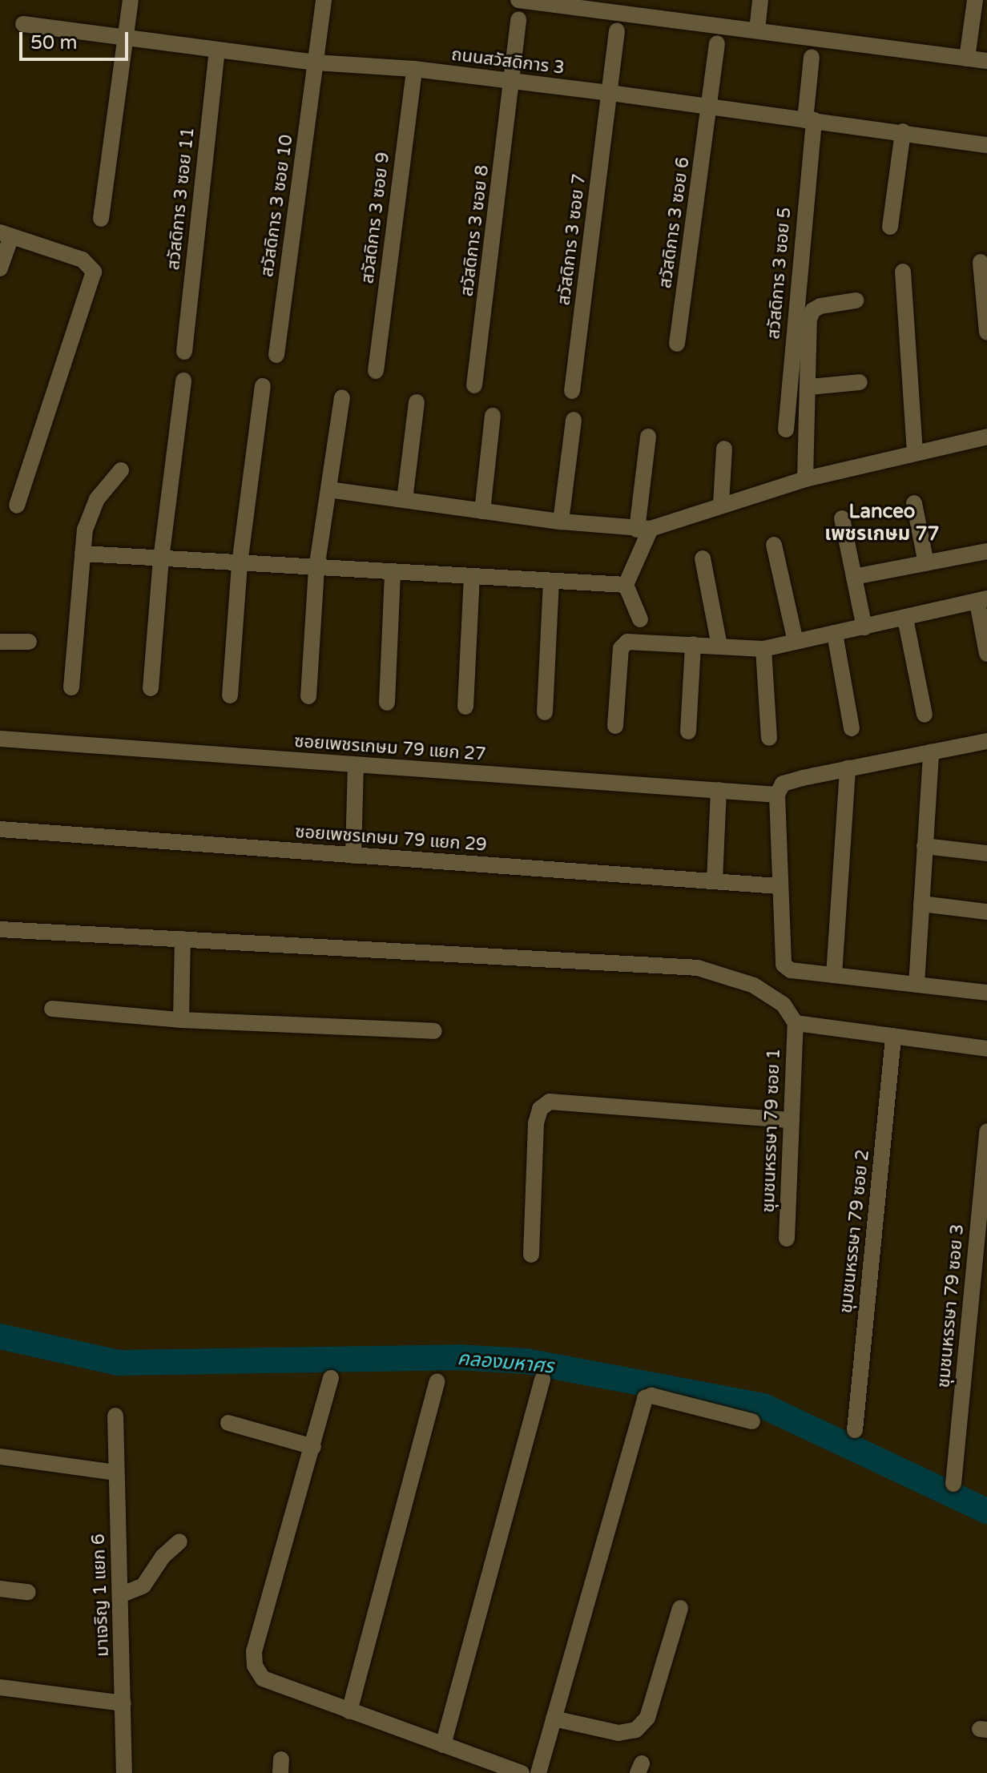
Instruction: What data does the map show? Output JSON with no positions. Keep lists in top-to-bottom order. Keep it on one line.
{"streets":{"street":["ถนนสวัสดิการ 3","สวัสดิการ 3 ซอย 11","สวัสดิการ 3 ซอย 10","สวัสดิการ 3 ซอย 9","สวัสดิการ 3 ซอย 6","สวัสดิการ 3 ซอย 8","สวัสดิการ 3 ซอย 7","สวัสดิการ 3 ซอย 5","ซอยเพชรเกษม 79 แยก 27","ซอยเพชรเกษม 79 แยก 29","ชุมชนหรรษา 79 ซอย 1","ชุมชนหรรษา 79 ซอย 2","ชุมชนหรรษา 79 ซอย 3","มาเจริญ 1 แยก 6"]},"crossings":[["ถนนสวัสดิการ 3","สวัสดิการ 3 ซอย 11"],["ถนนสวัสดิการ 3","สวัสดิการ 3 ซอย 10"],["ถนนสวัสดิการ 3","สวัสดิการ 3 ซอย 9"],["ถนนสวัสดิการ 3","สวัสดิการ 3 ซอย 6"],["ถนนสวัสดิการ 3","สวัสดิการ 3 ซอย 8"],["ถนนสวัสดิการ 3","สวัสดิการ 3 ซอย 7"],["ถนนสวัสดิการ 3","สวัสดิการ 3 ซอย 5"]],"districts":["Lanceo เพชรเกษม 77"],"water":["คลองมหาศร"],"scale_bar":"50 m"}
